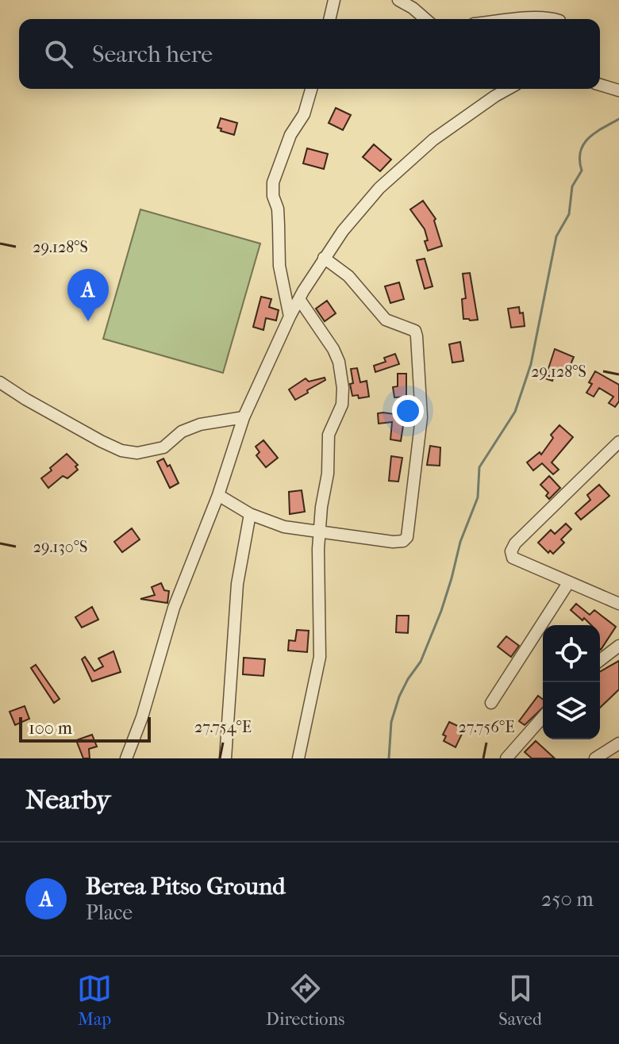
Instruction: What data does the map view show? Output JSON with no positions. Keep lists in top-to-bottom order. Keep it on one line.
{"scale_bar":"100 m","page":{"search":"Search here","pins":"A","scale":"100 m","heading":"Nearby","list":[{"mark":"A","name":"Berea Pitso Ground","note":"Place","value":"250 m"}],"nav":["Map","Directions","Saved"]},"coordinates":["29.128°S","29.130°S","27.754°E","27.756°E"]}
